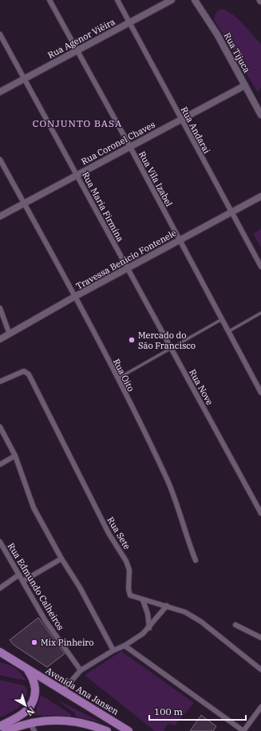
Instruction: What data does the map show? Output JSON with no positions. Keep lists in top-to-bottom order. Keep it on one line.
{"streets":{"main road":["Avenida Ana Jansen"],"street":["Rua Agenor Viêira","Rua Tijuca","Rua Andarai","Rua Coronel Chaves","Rua Vila Izabel","Rua Maria Firmina","Travessa Benicio Fontenele","Rua Oito","Rua Nove","Rua Sete","Rua Edmundo Calheiros"]},"crossings":[["Rua Agenor Viêira","Rua Andarai"],["Rua Agenor Viêira","Rua Vila Izabel"],["Rua Agenor Viêira","Rua Maria Firmina"],["Rua Tijuca","Rua Coronel Chaves"],["Rua Andarai","Rua Coronel Chaves"],["Rua Andarai","Travessa Benicio Fontenele"],["Rua Coronel Chaves","Rua Vila Izabel"],["Rua Coronel Chaves","Rua Maria Firmina"],["Rua Coronel Chaves","Rua Oito"],["Rua Vila Izabel","Travessa Benicio Fontenele"],["Rua Maria Firmina","Travessa Benicio Fontenele"],["Rua Maria Firmina","Rua Nove"],["Travessa Benicio Fontenele","Rua Oito"],["Travessa Benicio Fontenele","Rua Nove"]],"districts":["CONJUNTO BASA"],"places":["Mercado do São Francisco","Mix Pinheiro"],"scale_bar":"100 m","north":"bottom right"}
